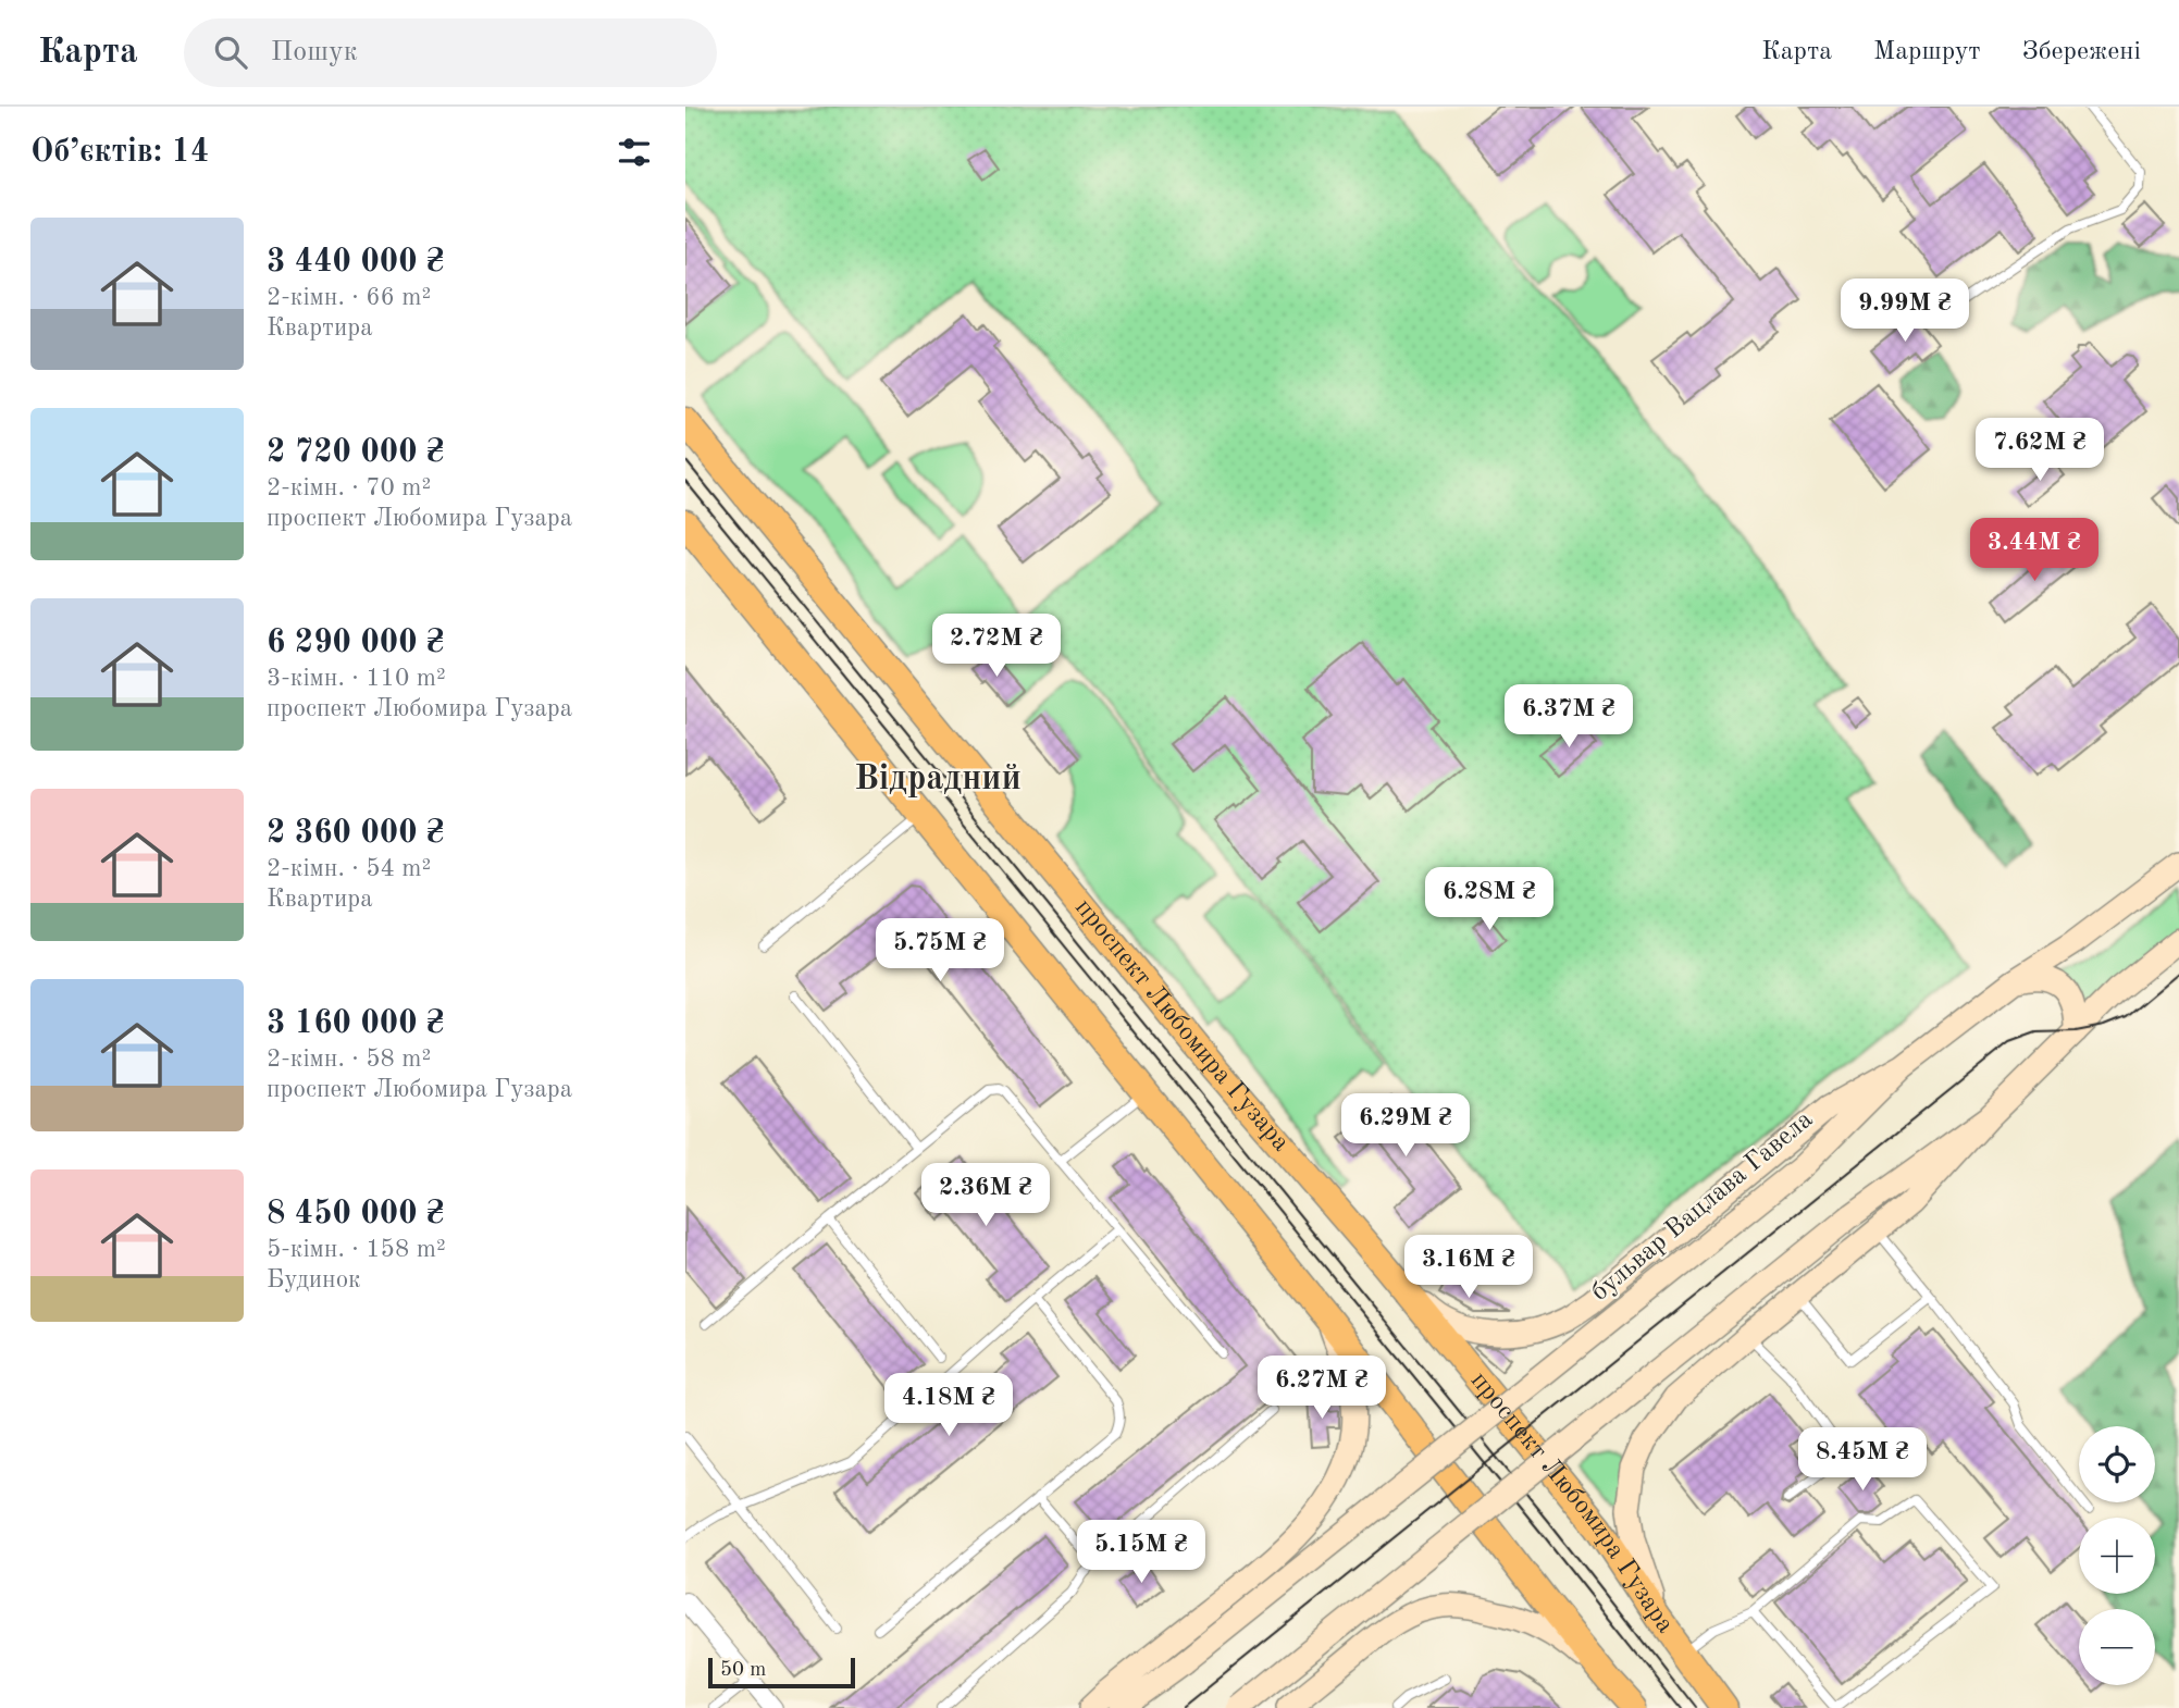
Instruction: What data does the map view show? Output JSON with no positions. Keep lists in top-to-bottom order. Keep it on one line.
{"streets":{"main road":["проспект Любомира Гузара","бульвар Вацлава Гавела"]},"districts":["Відрадний"],"scale_bar":"50 m","page":{"header":"Карта","search":"Пошук","nav":["Карта","Маршрут","Збережені"],"heading":"Об’єктів: 14","list":[{"name":"3 440 000 ₴","note":"2-кімн. · 66 m² · Квартира"},{"name":"2 720 000 ₴","note":"2-кімн. · 70 m² · проспект Любомира Гузара"},{"name":"6 290 000 ₴","note":"3-кімн. · 110 m² · проспект Любомира Гузара"},{"name":"2 360 000 ₴","note":"2-кімн. · 54 m² · Квартира"},{"name":"3 160 000 ₴","note":"2-кімн. · 58 m² · проспект Любомира Гузара"},{"name":"8 450 000 ₴","note":"5-кімн. · 158 m² · Будинок"}],"price":["9.99M ₴","7.62M ₴","3.44M ₴","2.72M ₴","6.37M ₴","6.28M ₴","5.75M ₴","6.29M ₴","2.36M ₴","3.16M ₴","6.27M ₴","4.18M ₴","8.45M ₴","5.15M ₴"],"map_buttons":["+","−"],"scale":"50 m"}}
